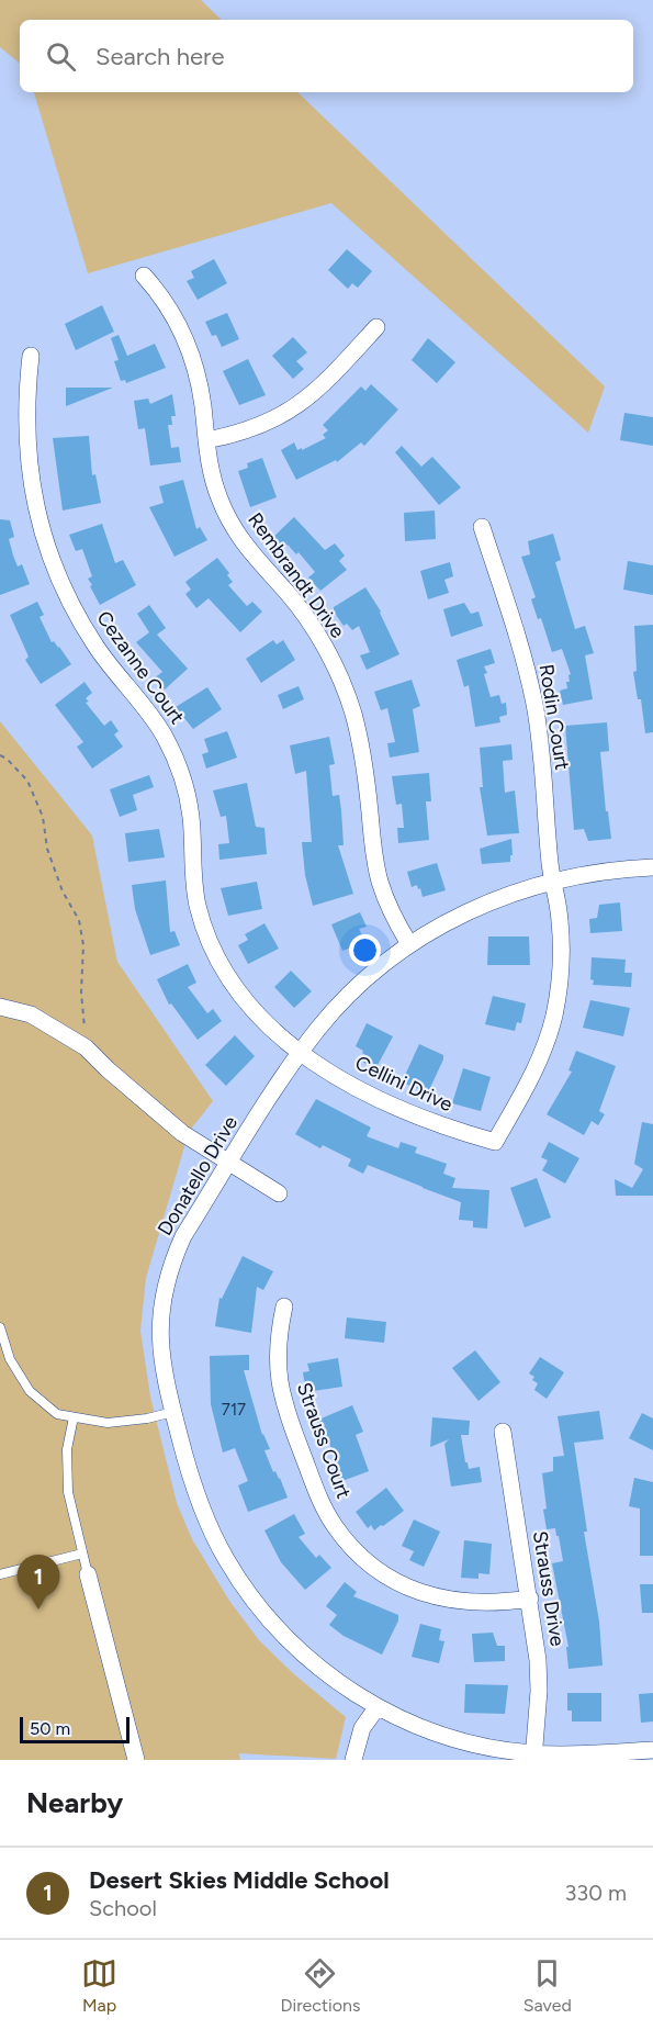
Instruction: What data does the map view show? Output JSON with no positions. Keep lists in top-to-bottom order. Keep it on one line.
{"streets":{"street":["Rembrandt Drive","Cezanne Court","Rodin Court","Cellini Drive","Donatello Drive","Strauss Court","Strauss Drive"]},"crossings":[["Rembrandt Drive","Donatello Drive"],["Cezanne Court","Cellini Drive"],["Cezanne Court","Donatello Drive"],["Rodin Court","Cellini Drive"],["Rodin Court","Donatello Drive"],["Cellini Drive","Donatello Drive"],["Donatello Drive","Strauss Drive"],["Strauss Court","Strauss Drive"]],"house_numbers":["717"],"scale_bar":"50 m","page":{"search":"Search here","pins":"1","scale":"50 m","heading":"Nearby","list":[{"mark":"1","name":"Desert Skies Middle School","note":"School","value":"330 m"}],"nav":["Map","Directions","Saved"]}}
